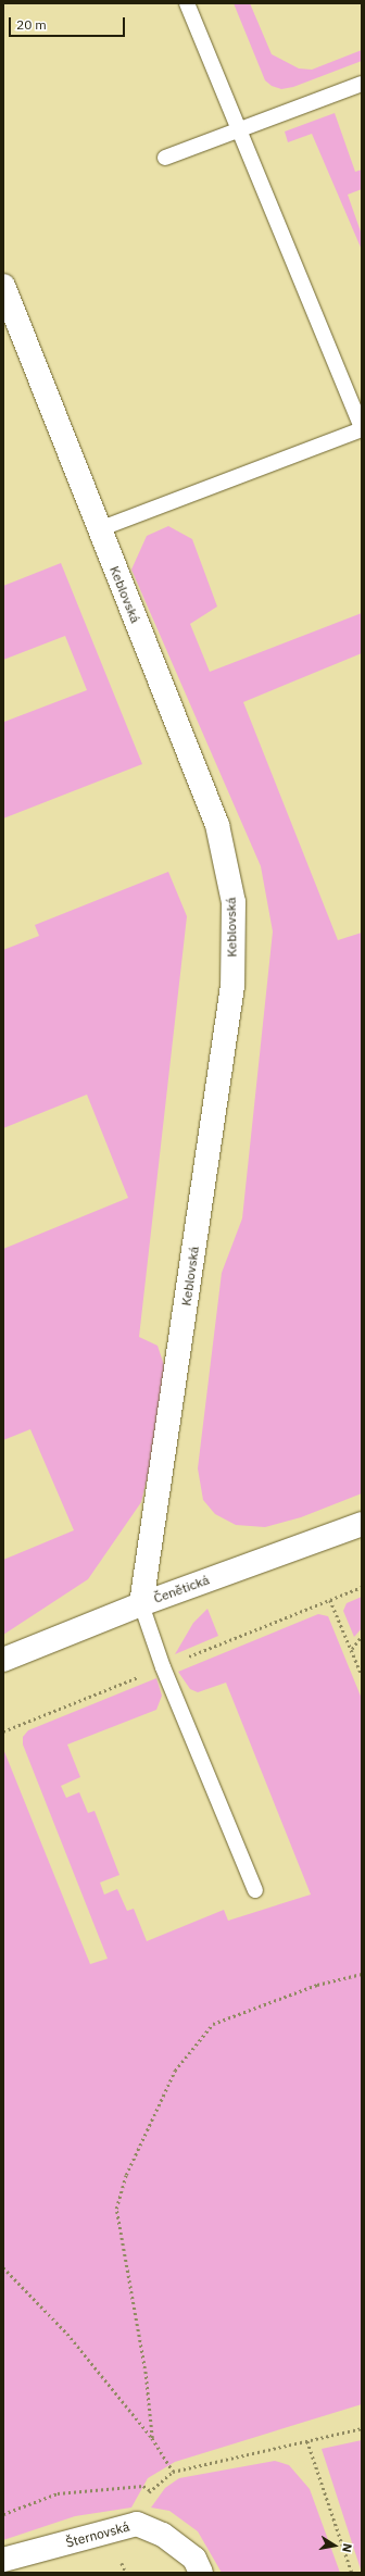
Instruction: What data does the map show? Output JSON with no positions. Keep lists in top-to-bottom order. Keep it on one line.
{"streets":{"street":["Keblovská","Čenětická","Šternovská"]},"crossings":[["Keblovská","Čenětická"]],"scale_bar":"20 m","north":"right"}
